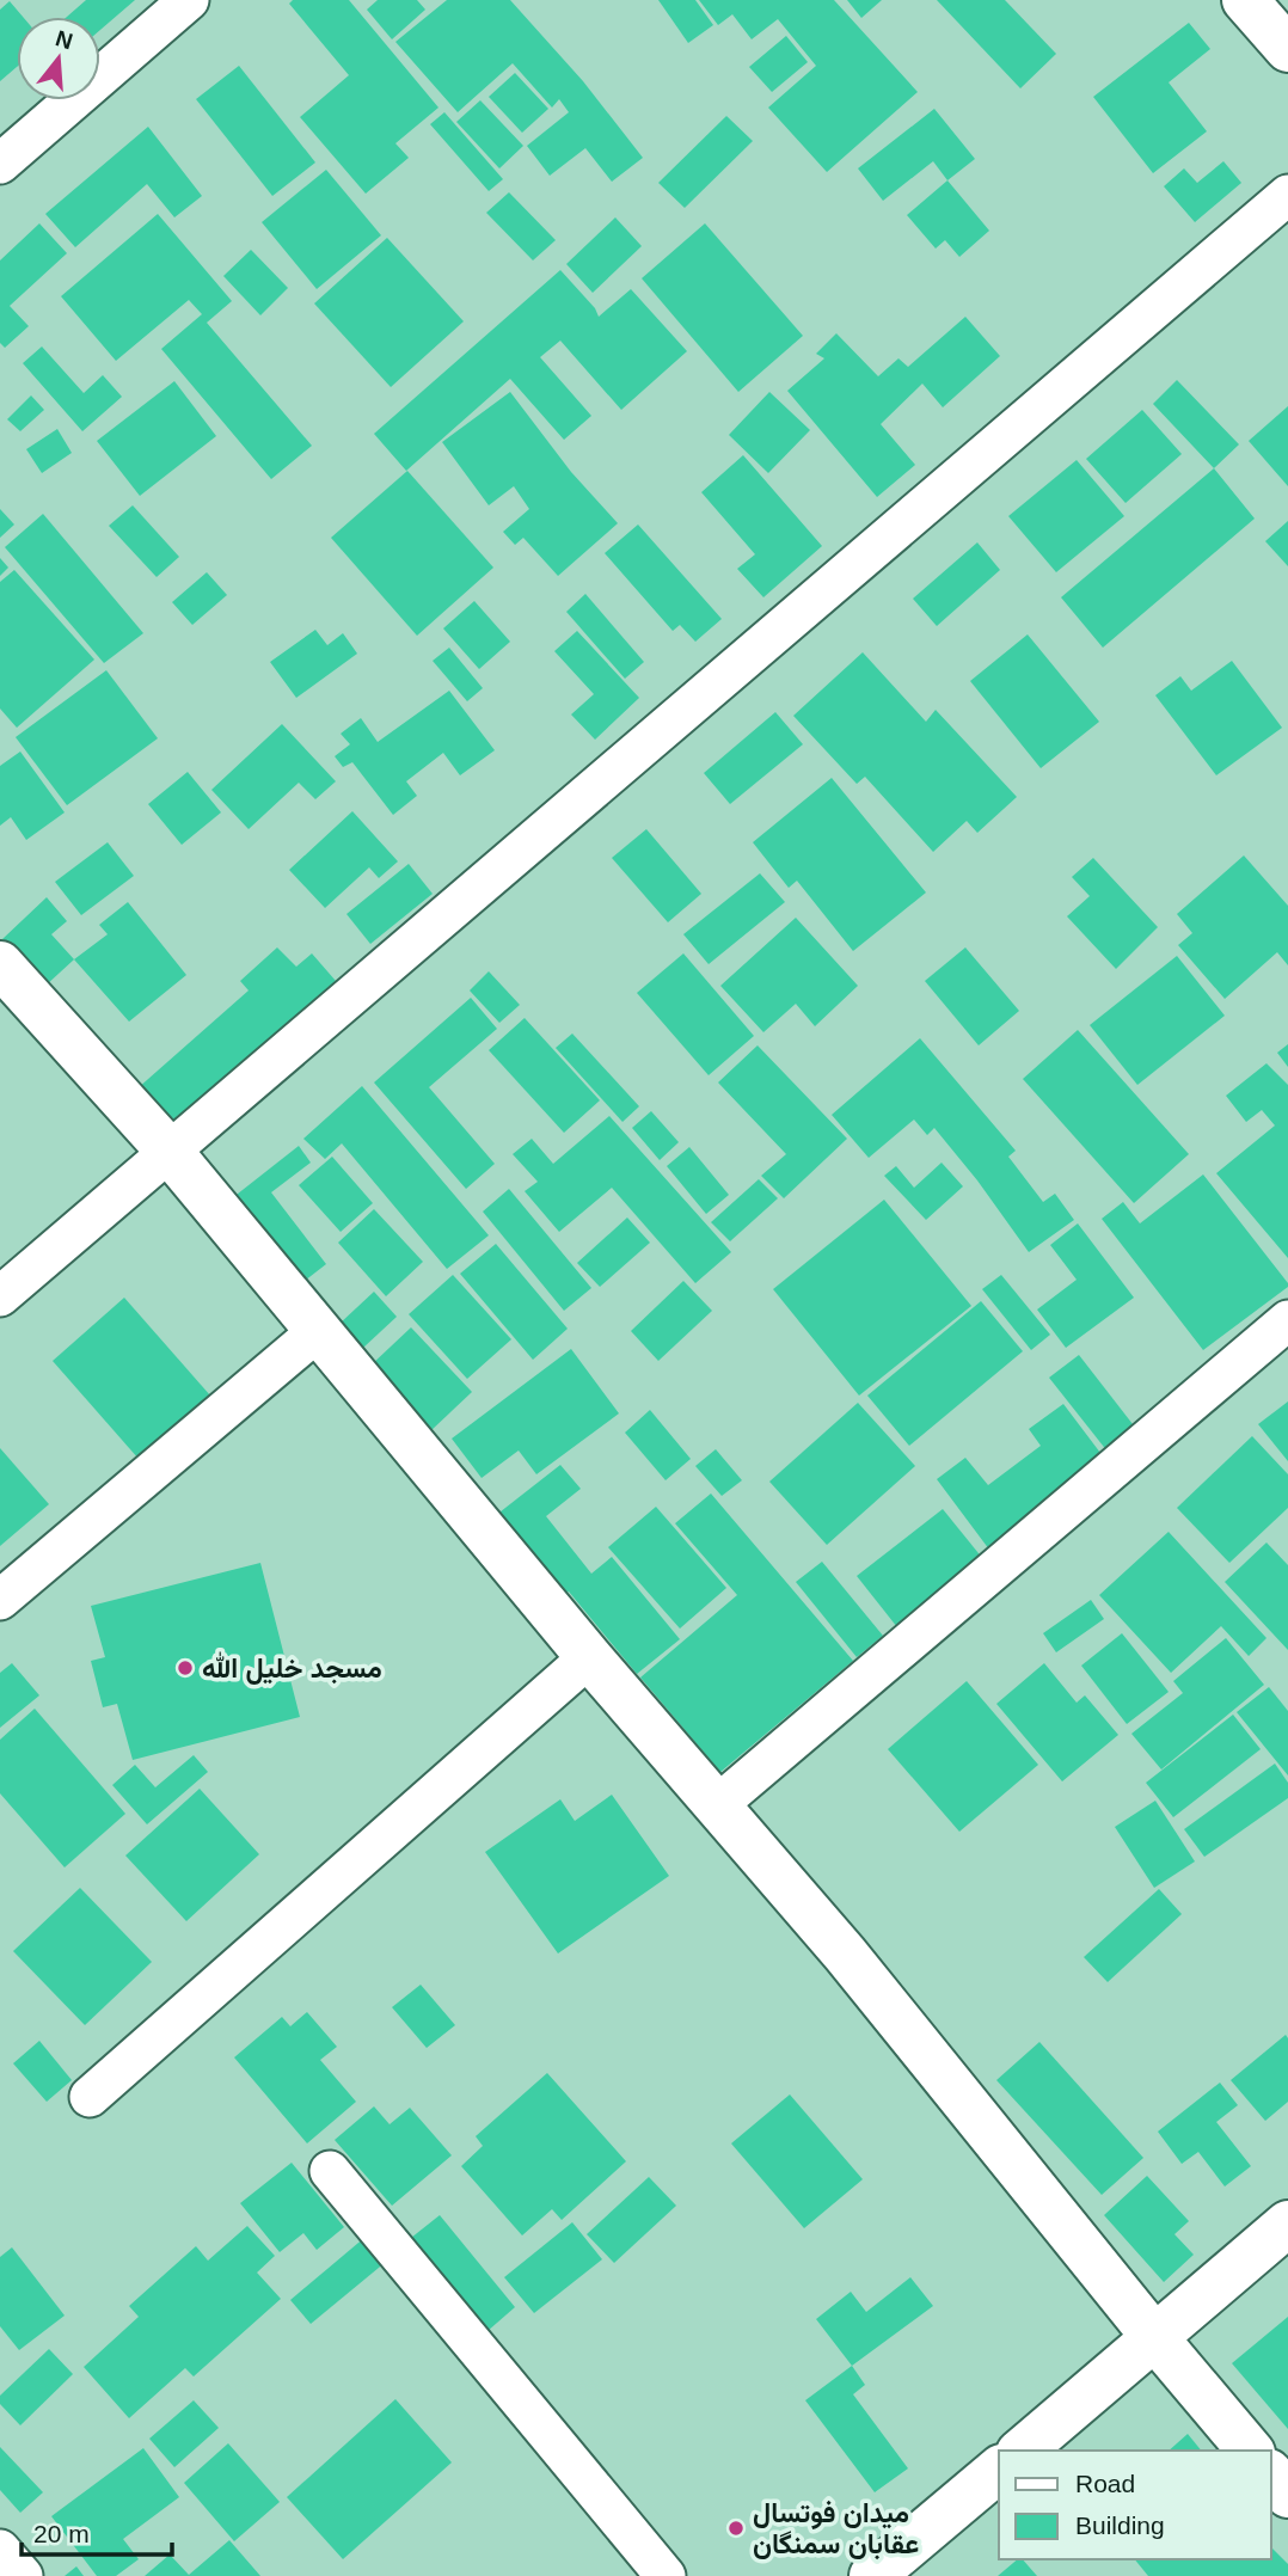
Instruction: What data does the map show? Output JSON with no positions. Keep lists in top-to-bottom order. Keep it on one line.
{"places":["مسجد خلیل الله","میدان فوتسال عقابان سمنگان"],"legend":["Road","Building"],"scale_bar":"20 m","north":"top"}
